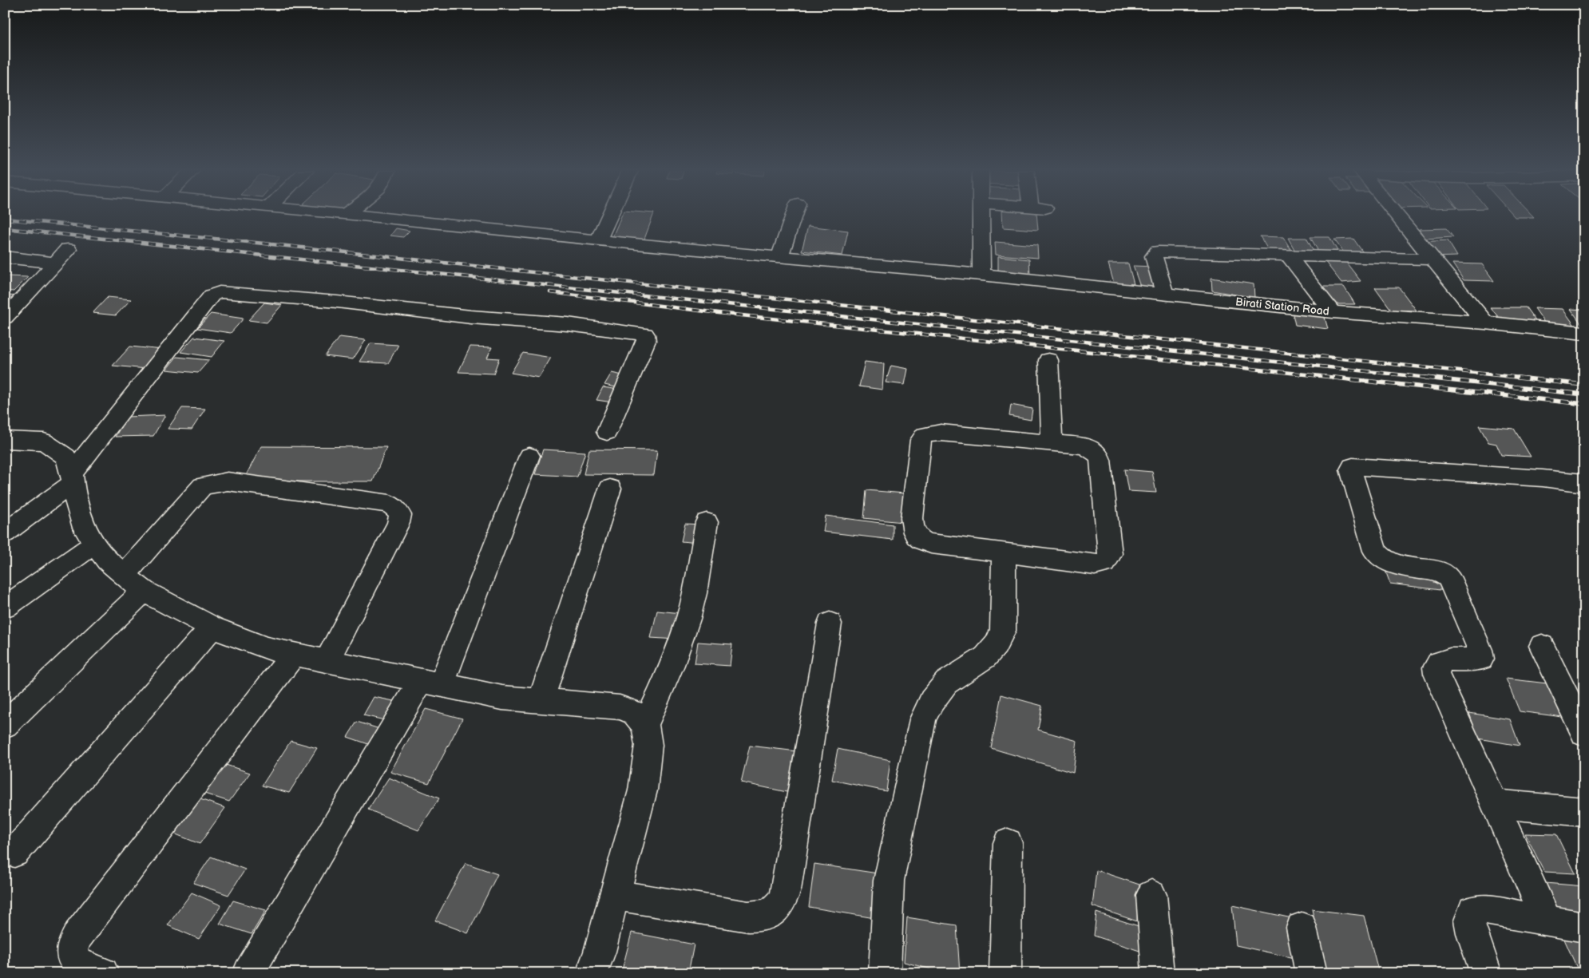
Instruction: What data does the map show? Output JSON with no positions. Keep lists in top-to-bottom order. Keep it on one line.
{"streets":{"street":["Birati Station Road"]}}
